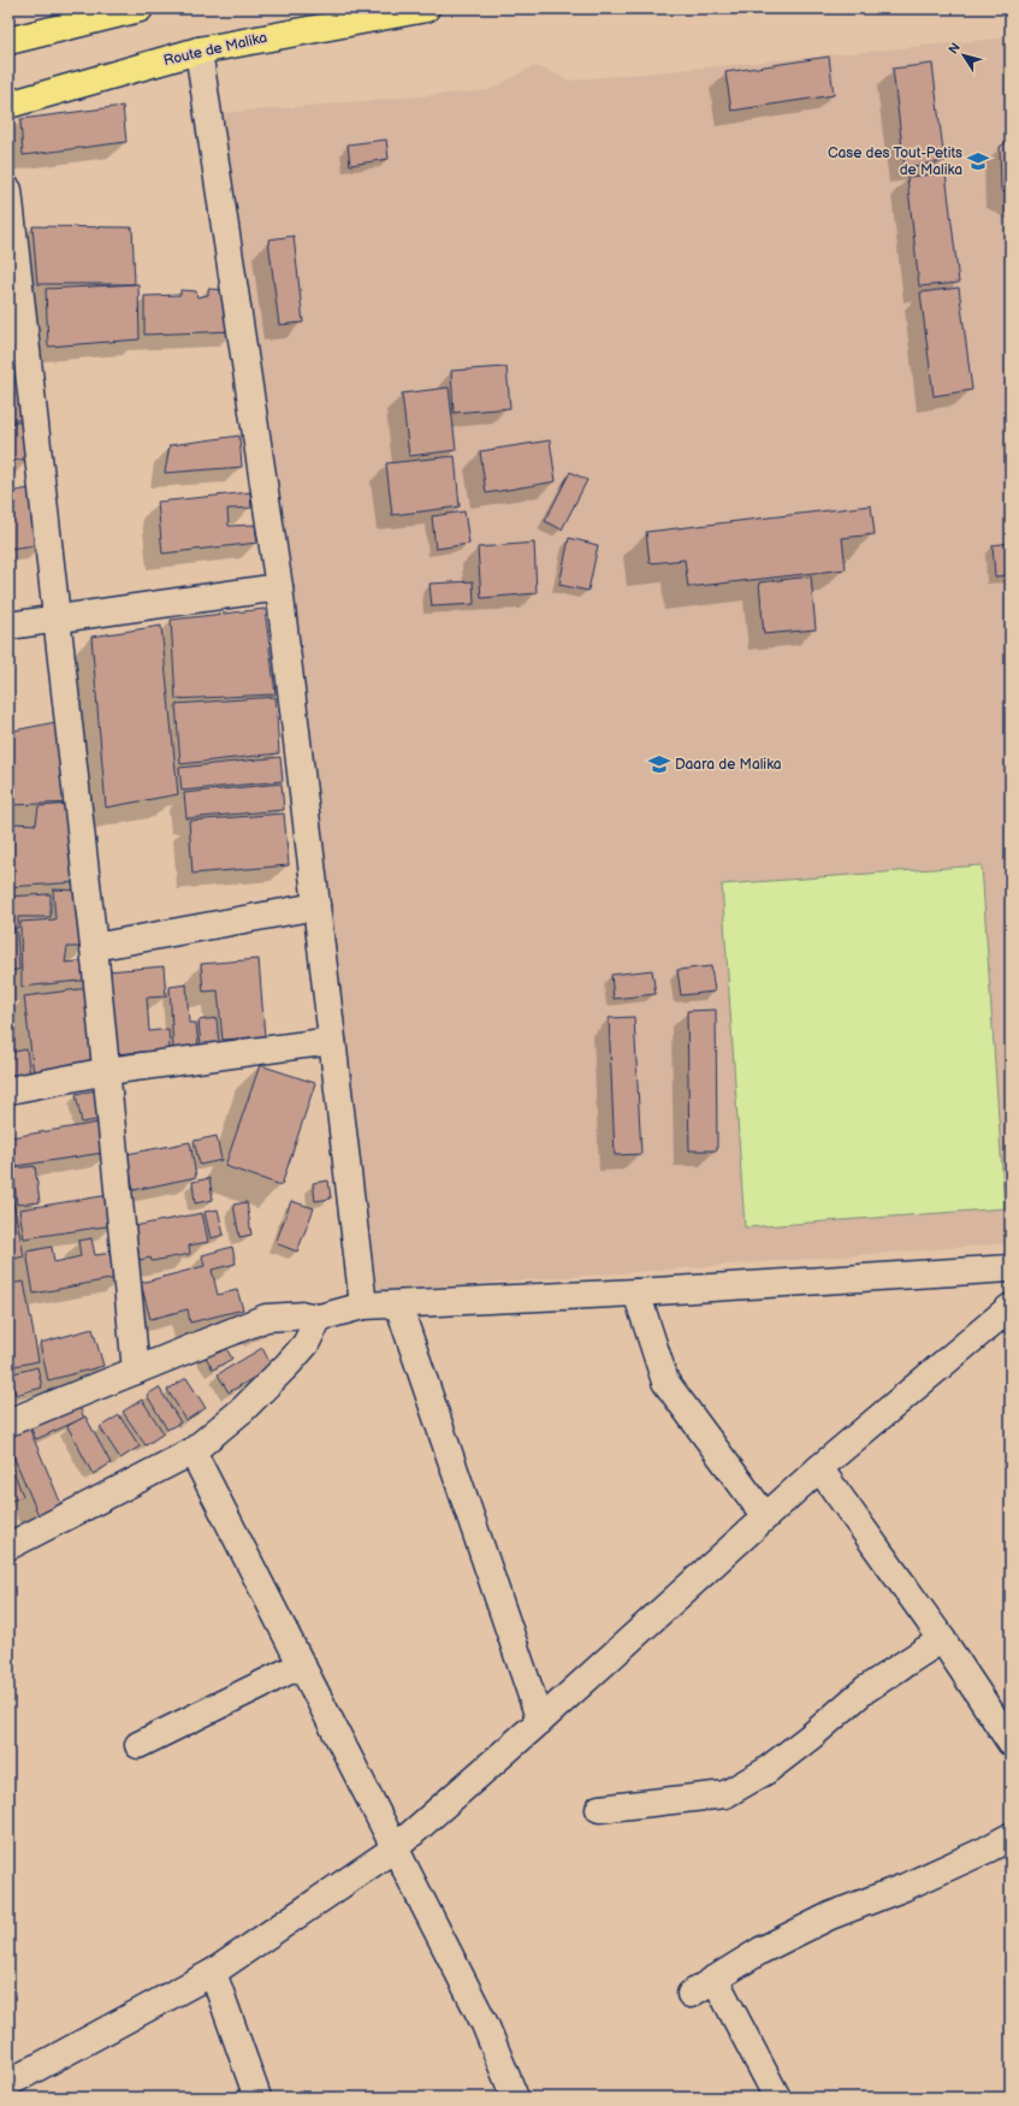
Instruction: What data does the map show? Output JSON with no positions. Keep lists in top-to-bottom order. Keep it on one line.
{"streets":{"main road":["Route de Malika"]},"places":{"school or university":["Case des Tout-Petits de Malika","Daara de Malika"]},"north":"top left"}
